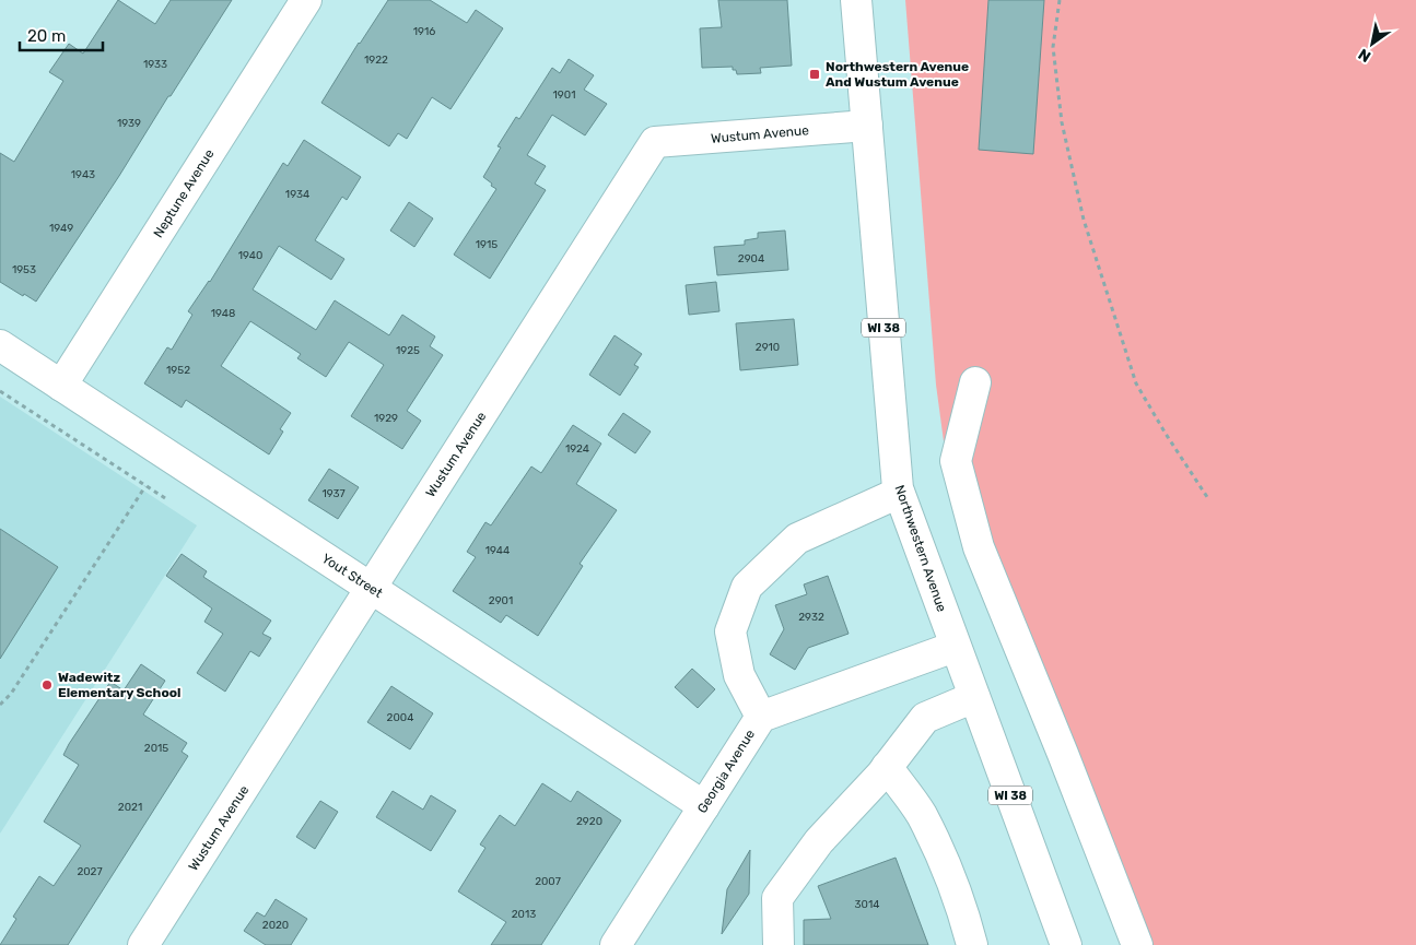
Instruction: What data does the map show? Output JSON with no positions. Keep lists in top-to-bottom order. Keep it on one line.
{"streets":{"street":["Wustum Avenue","Neptune Avenue","WI 38","Northwestern Avenue","Yout Street","Georgia Avenue"]},"crossings":[["Wustum Avenue","Northwestern Avenue"],["Wustum Avenue","Yout Street"],["Neptune Avenue","Yout Street"],["Northwestern Avenue","Georgia Avenue"],["Yout Street","Georgia Avenue"]],"places":{"transit":["Northwestern Avenue And Wustum Avenue"],"other":["Wadewitz Elementary School"]},"house_numbers":["1916","1922","1933","1901","1939","1943","1934","1949","1915","1940","2904","1953","1948","2910","1925","1952","1929","1924","1937","1944","2901","2932","2004","2015","2021","2920","2027","2007","3014","2013","2020"],"scale_bar":"20 m","north":"bottom left"}
